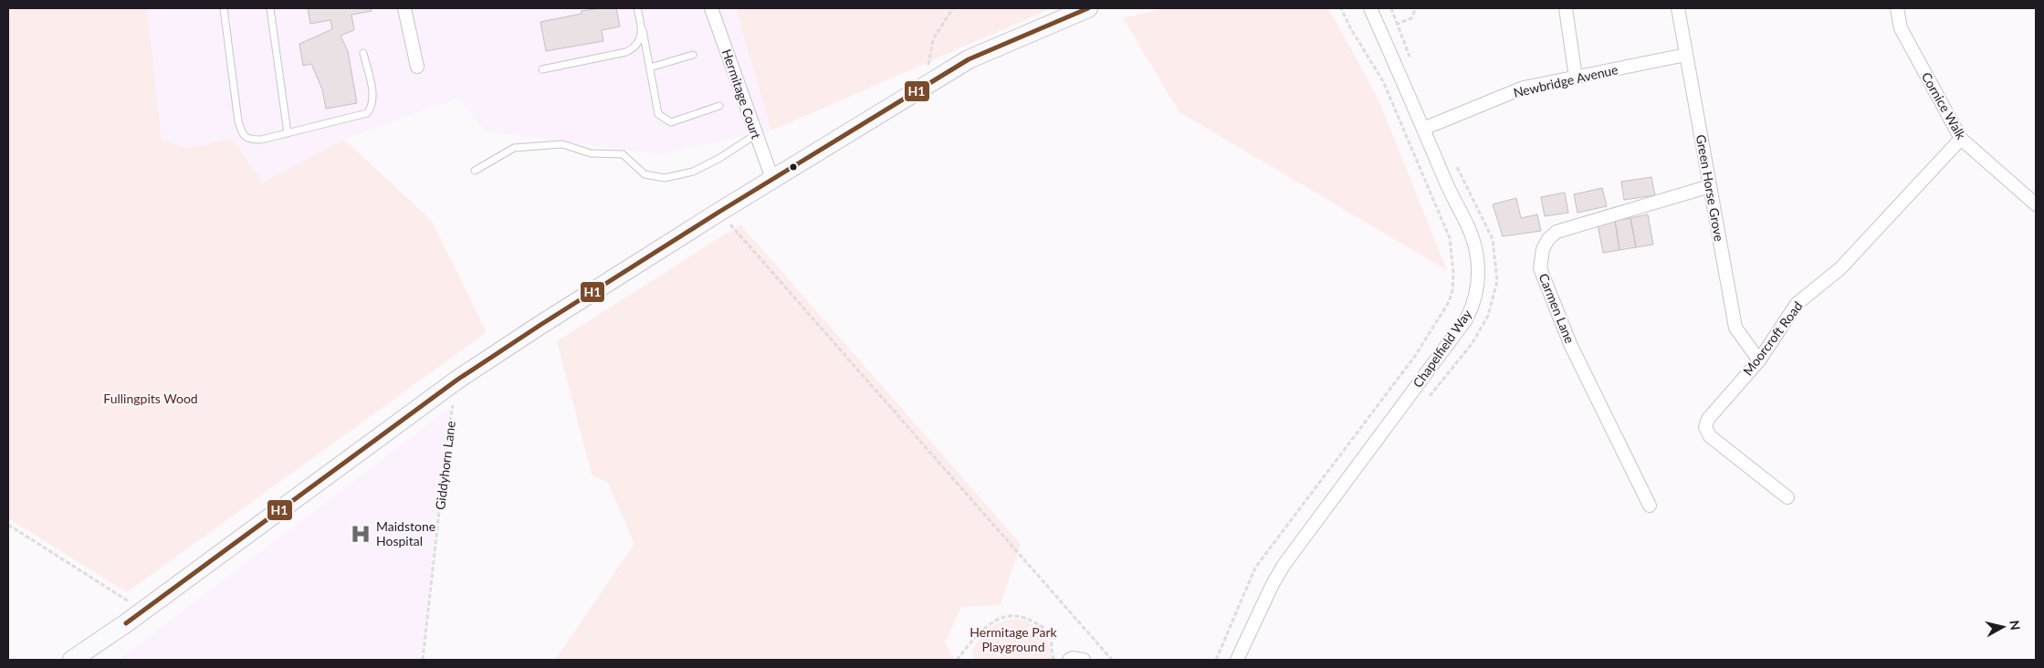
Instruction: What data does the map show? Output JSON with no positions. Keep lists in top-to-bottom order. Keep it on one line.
{"streets":{"street":["Newbridge Avenue","Hermitage Court","Cornice Walk","Green Horse Grove","Carmen Lane","Moorcroft Road","Chapelfield Way"],"path":["Giddyhorn Lane"]},"crossings":[["Newbridge Avenue","Green Horse Grove"],["Newbridge Avenue","Chapelfield Way"],["Cornice Walk","Moorcroft Road"],["Green Horse Grove","Carmen Lane"],["Green Horse Grove","Moorcroft Road"]],"parks":["Fullingpits Wood","Hermitage Park Playground"],"places":{"hospital":["Maidstone Hospital"]},"lines":["transit line H1"],"north":"right"}
